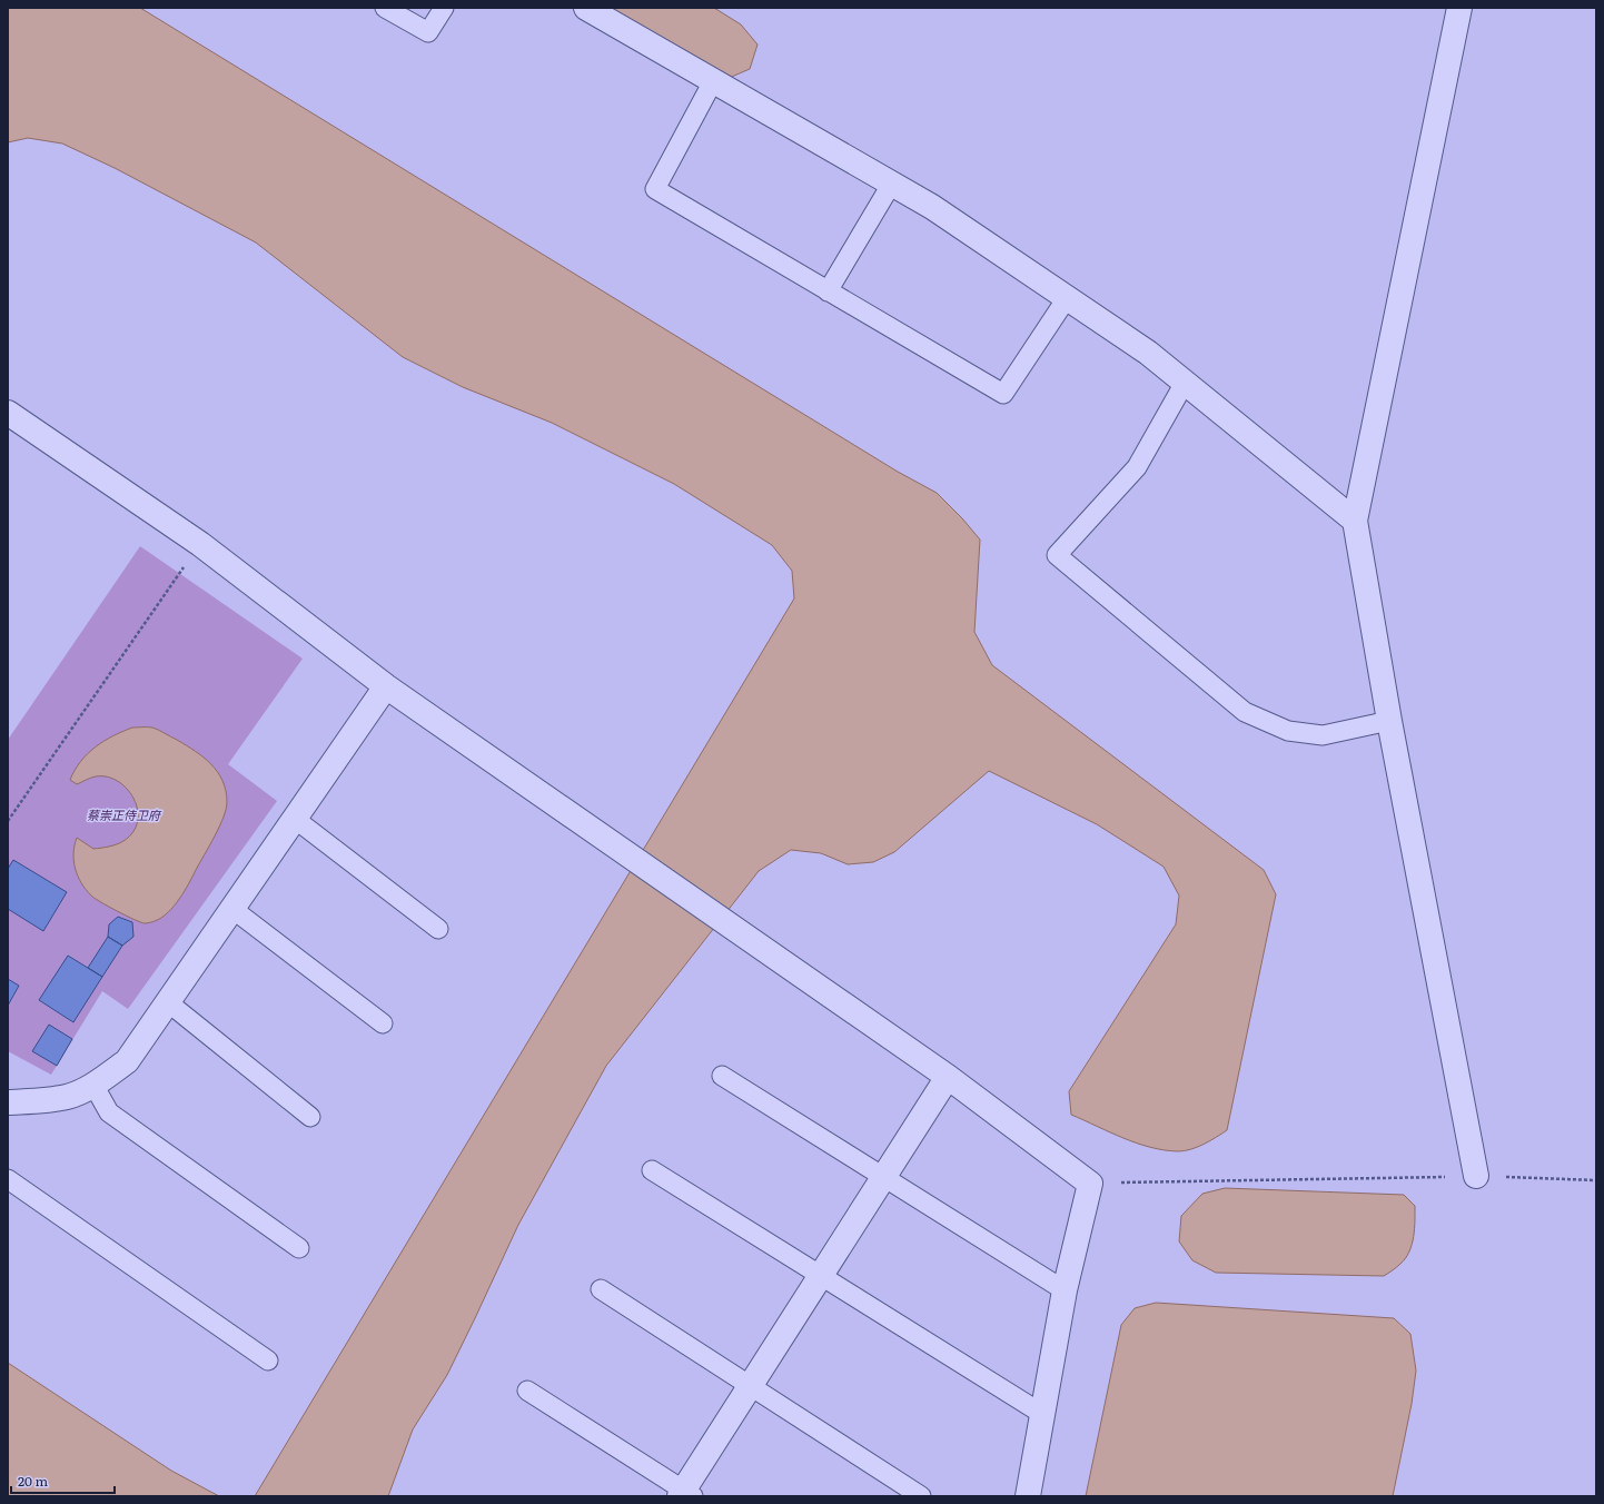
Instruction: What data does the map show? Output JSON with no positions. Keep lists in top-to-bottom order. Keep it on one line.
{"parks":["蔡崇正侍卫府"],"scale_bar":"20 m"}
